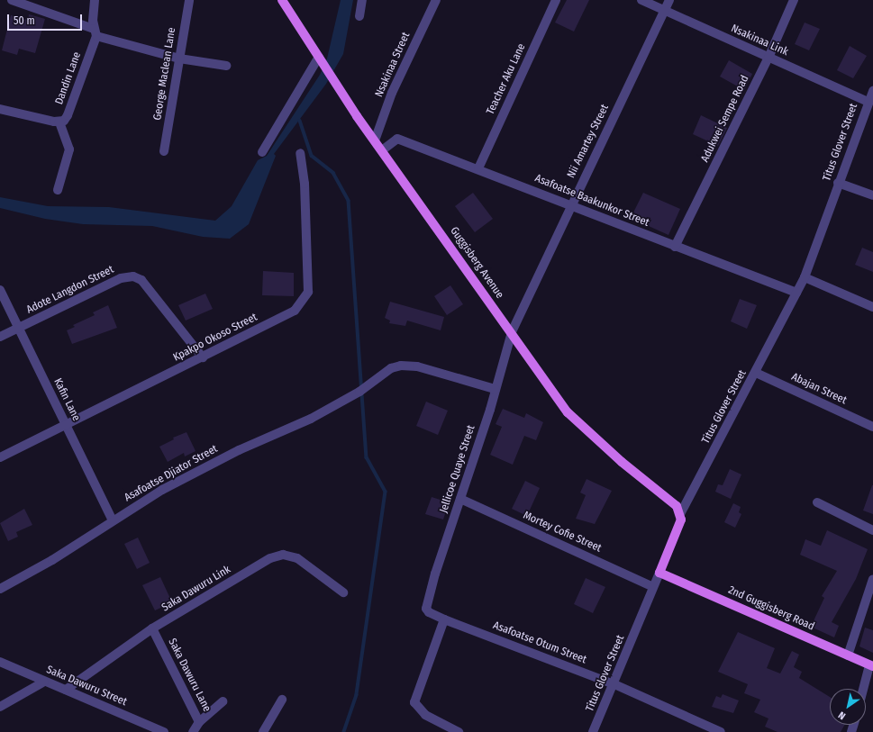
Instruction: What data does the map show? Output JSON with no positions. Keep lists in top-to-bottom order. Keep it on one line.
{"streets":{"main road":["Titus Glover Street","Guggisberg Avenue","2nd Guggisberg Road"],"street":["Nsakinaa Link","Nsakinaa Street","George Maclean Lane","Dandin Lane","Teacher Aku Lane","Adukwei Sempe Road","Nii Amartey Street","Asafoatse Baakunkor Street","Adote Langdon Street","Kpakpo Okoso Street","Abajan Street","Kafin Lane","Jellicoe Quaye Street","Asafoatse Djiator Street","Mortey Cofie Street","Saka Dawuru Link","Asafoatse Otum Street","Saka Dawuru Lane","Saka Dawuru Street"]},"crossings":[["Nsakinaa Link","Adukwei Sempe Road"],["Nsakinaa Link","Nii Amartey Street"],["Nsakinaa Link","Titus Glover Street"],["Nsakinaa Street","Guggisberg Avenue"],["Teacher Aku Lane","Asafoatse Baakunkor Street"],["Adukwei Sempe Road","Asafoatse Baakunkor Street"],["Nii Amartey Street","Asafoatse Baakunkor Street"],["Nii Amartey Street","Guggisberg Avenue"],["Nii Amartey Street","Jellicoe Quaye Street"],["Titus Glover Street","Asafoatse Baakunkor Street"],["Titus Glover Street","Guggisberg Avenue"],["Titus Glover Street","Abajan Street"],["Titus Glover Street","Mortey Cofie Street"],["Titus Glover Street","2nd Guggisberg Road"],["Titus Glover Street","Asafoatse Otum Street"],["Asafoatse Baakunkor Street","Guggisberg Avenue"],["Guggisberg Avenue","Jellicoe Quaye Street"],["Adote Langdon Street","Kpakpo Okoso Street"],["Adote Langdon Street","Kafin Lane"],["Kpakpo Okoso Street","Kafin Lane"],["Kafin Lane","Asafoatse Djiator Street"],["Jellicoe Quaye Street","Asafoatse Djiator Street"],["Jellicoe Quaye Street","Mortey Cofie Street"],["Jellicoe Quaye Street","Asafoatse Otum Street"],["Saka Dawuru Link","Saka Dawuru Lane"],["Saka Dawuru Link","Saka Dawuru Street"]],"scale_bar":"50 m","north":"bottom left"}
